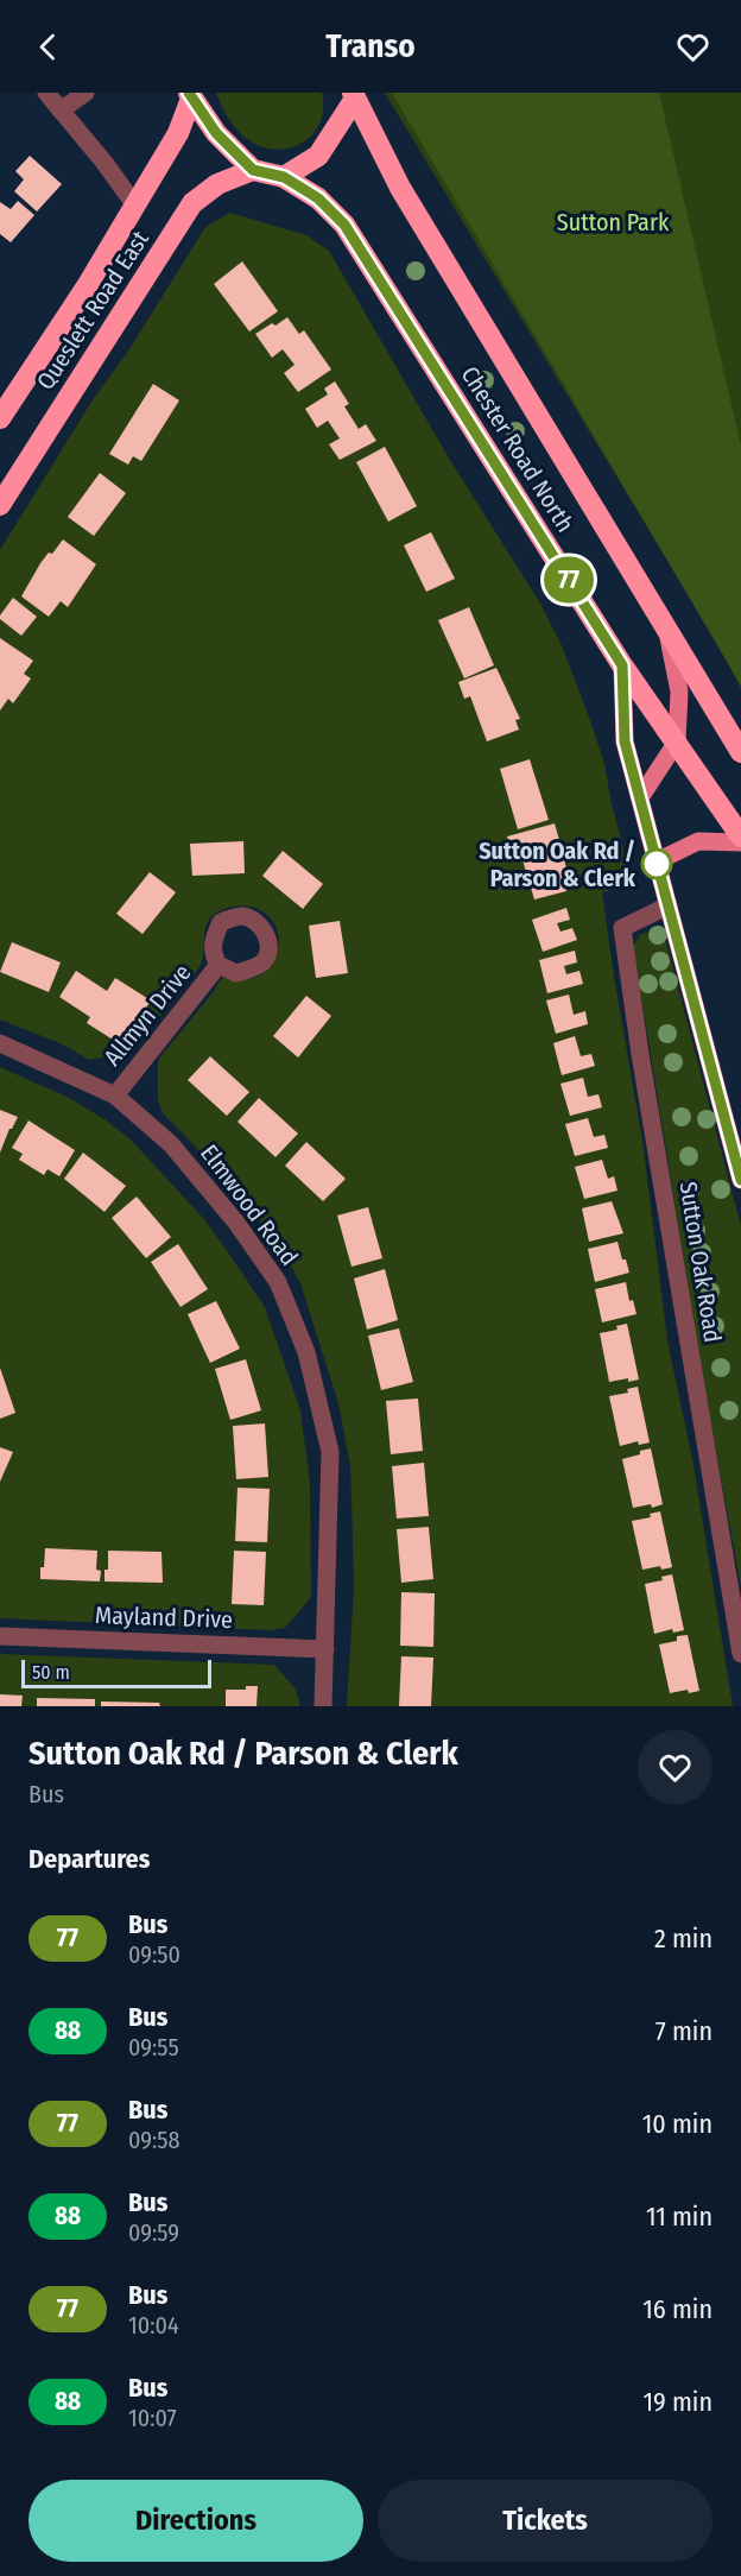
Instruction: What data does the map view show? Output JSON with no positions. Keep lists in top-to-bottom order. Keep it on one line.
{"streets":{"highway":["Queslett Road East","Chester Road North"],"street":["Allmyn Drive","Elmwood Road","Sutton Oak Road","Mayland Drive"]},"crossings":[["Queslett Road East","Chester Road North"],["Allmyn Drive","Elmwood Road"],["Elmwood Road","Mayland Drive"]],"parks":["Sutton Park"],"places":["Sutton Oak Rd / Parson & Clerk"],"lines":["bus line 77"],"scale_bar":"50 m","page":{"header":"Transo","on_map":"77","scale":"50 m","heading":[["Sutton Oak Rd / Parson & Clerk","Bus"],"Departures"],"list":[{"mark":"77","name":"Bus","note":"09:50","value":"2 min"},{"mark":"88","name":"Bus","note":"09:55","value":"7 min"},{"mark":"77","name":"Bus","note":"09:58","value":"10 min"},{"mark":"88","name":"Bus","note":"09:59","value":"11 min"},{"mark":"77","name":"Bus","note":"10:04","value":"16 min"},{"mark":"88","name":"Bus","note":"10:07","value":"19 min"}],"buttons":["Directions","Tickets"]}}
